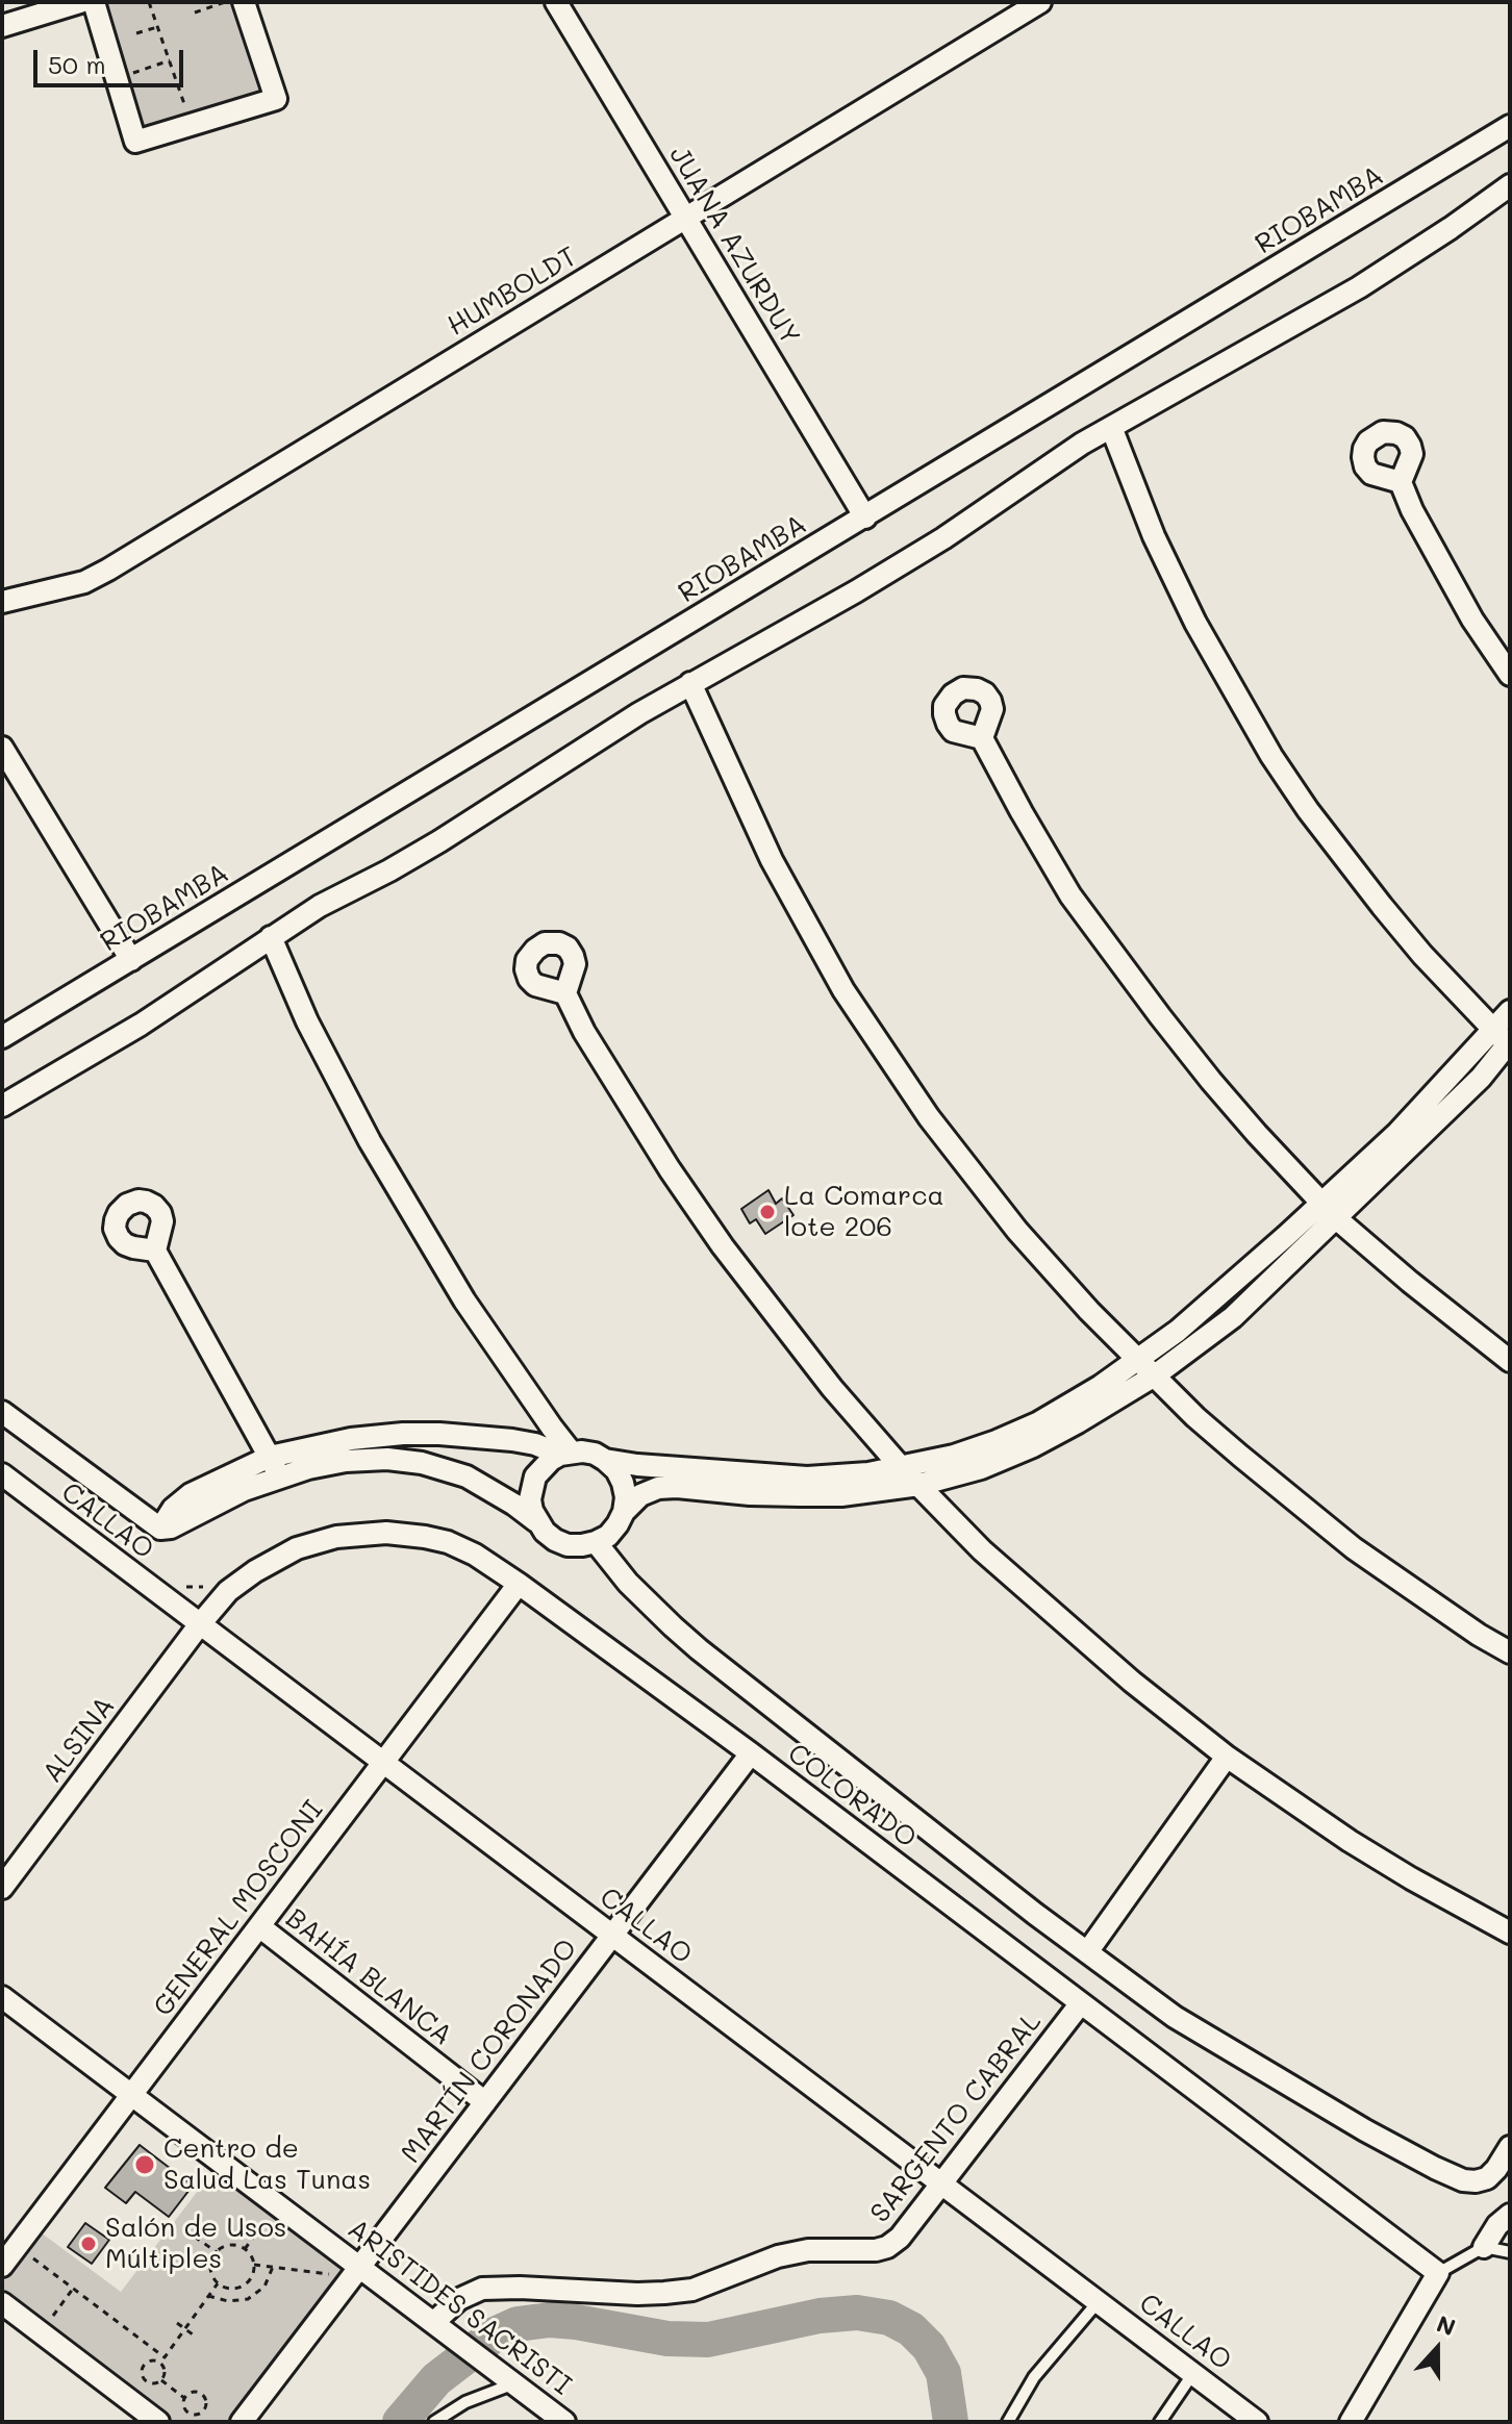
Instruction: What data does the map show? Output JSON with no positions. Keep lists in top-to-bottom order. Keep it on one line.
{"streets":{"street":["RIOBAMBA","JUANA AZURDUY","HUMBOLDT","CALLAO","ALSINA","COLORADO","GENERAL MOSCONI","BAHÍA BLANCA","MARTÍN CORONADO","SARGENTO CABRAL","ARISTIDES SACRISTI"]},"crossings":[["RIOBAMBA","JUANA AZURDUY"],["JUANA AZURDUY","HUMBOLDT"],["CALLAO","ALSINA"],["CALLAO","COLORADO"],["CALLAO","GENERAL MOSCONI"],["CALLAO","MARTÍN CORONADO"],["CALLAO","SARGENTO CABRAL"],["ALSINA","COLORADO"],["COLORADO","GENERAL MOSCONI"],["COLORADO","MARTÍN CORONADO"],["COLORADO","SARGENTO CABRAL"],["GENERAL MOSCONI","BAHÍA BLANCA"],["GENERAL MOSCONI","ARISTIDES SACRISTI"],["BAHÍA BLANCA","MARTÍN CORONADO"],["MARTÍN CORONADO","ARISTIDES SACRISTI"],["SARGENTO CABRAL","ARISTIDES SACRISTI"]],"places":["La Comarca lote 206","Centro de Salud Las Tunas","Salón de Usos Múltiples"],"scale_bar":"50 m","north":"top"}
